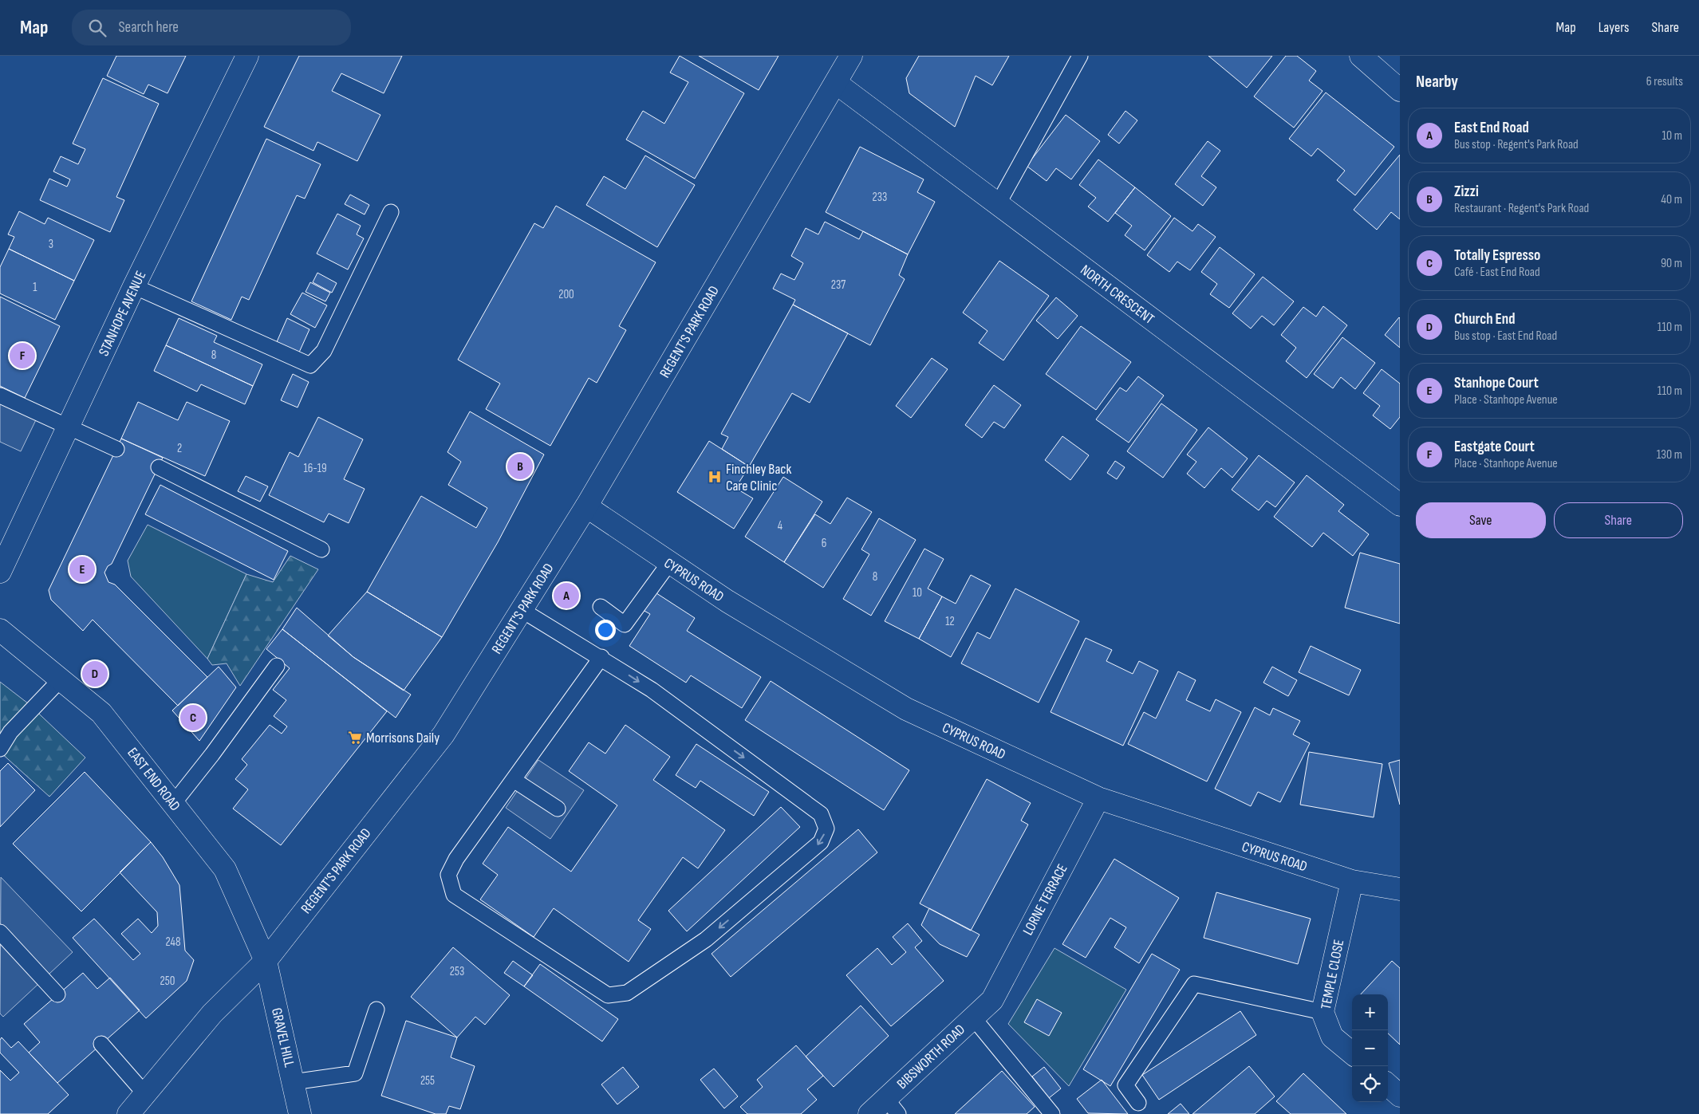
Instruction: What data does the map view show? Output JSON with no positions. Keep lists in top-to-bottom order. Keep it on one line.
{"streets":{"street":["NORTH CRESCENT","STANHOPE AVENUE","REGENT'S PARK ROAD","CYPRUS ROAD","EAST END ROAD","LORNE TERRACE","TEMPLE CLOSE","GRAVEL HILL","BIBSWORTH ROAD"]},"crossings":[["NORTH CRESCENT","REGENT'S PARK ROAD"],["REGENT'S PARK ROAD","CYPRUS ROAD"],["REGENT'S PARK ROAD","EAST END ROAD"],["REGENT'S PARK ROAD","GRAVEL HILL"],["CYPRUS ROAD","LORNE TERRACE"],["CYPRUS ROAD","TEMPLE CLOSE"],["EAST END ROAD","GRAVEL HILL"],["LORNE TERRACE","BIBSWORTH ROAD"]],"places":{"hospital":["Finchley Back Care Clinic"],"supermarket":["Morrisons Daily"]},"house_numbers":["233","3","237","1","200","8","2","16-19","4","6","8","10","12","248","253","250","255"],"page":{"header":"Map","search":"Search here","nav":["Map","Layers","Share"],"heading":["Nearby","6 results"],"list":[{"mark":"A","name":"East End Road","note":"Bus stop · Regent's Park Road","value":"10 m"},{"mark":"B","name":"Zizzi","note":"Restaurant · Regent's Park Road","value":"40 m"},{"mark":"C","name":"Totally Espresso","note":"Café · East End Road","value":"90 m"},{"mark":"D","name":"Church End","note":"Bus stop · East End Road","value":"110 m"},{"mark":"E","name":"Stanhope Court","note":"Place · Stanhope Avenue","value":"110 m"},{"mark":"F","name":"Eastgate Court","note":"Place · Stanhope Avenue","value":"130 m"}],"pins":["F","B","E","A","D","C"],"buttons":["Save","Share"],"map_buttons":["+","−"]}}
